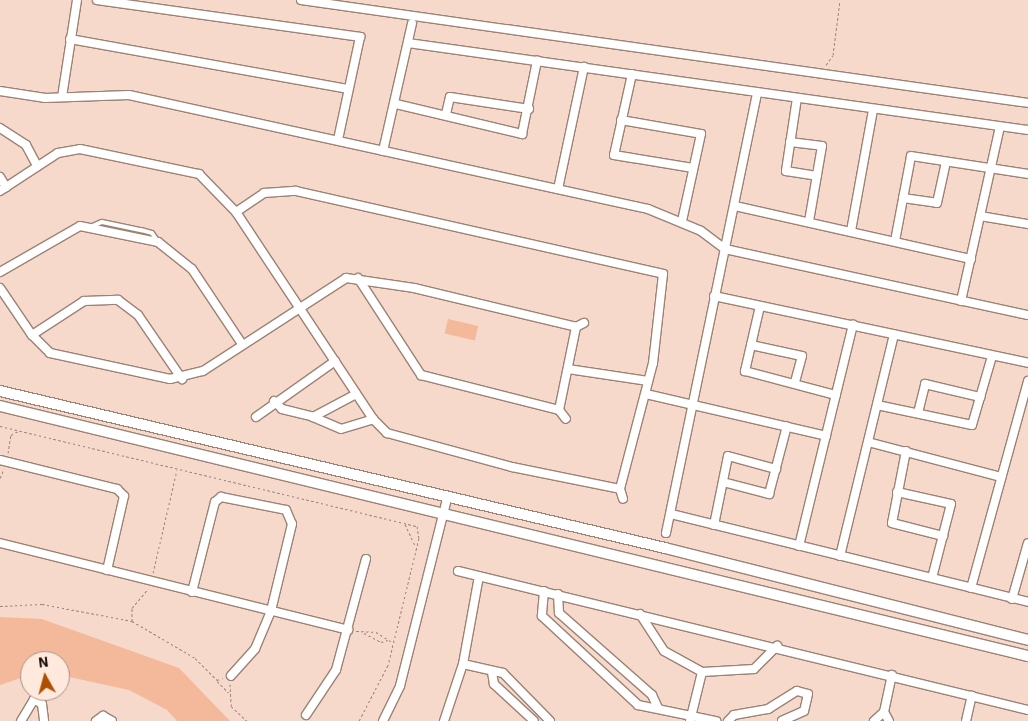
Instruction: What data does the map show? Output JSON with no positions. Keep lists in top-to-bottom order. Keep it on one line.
{"north":"top"}
